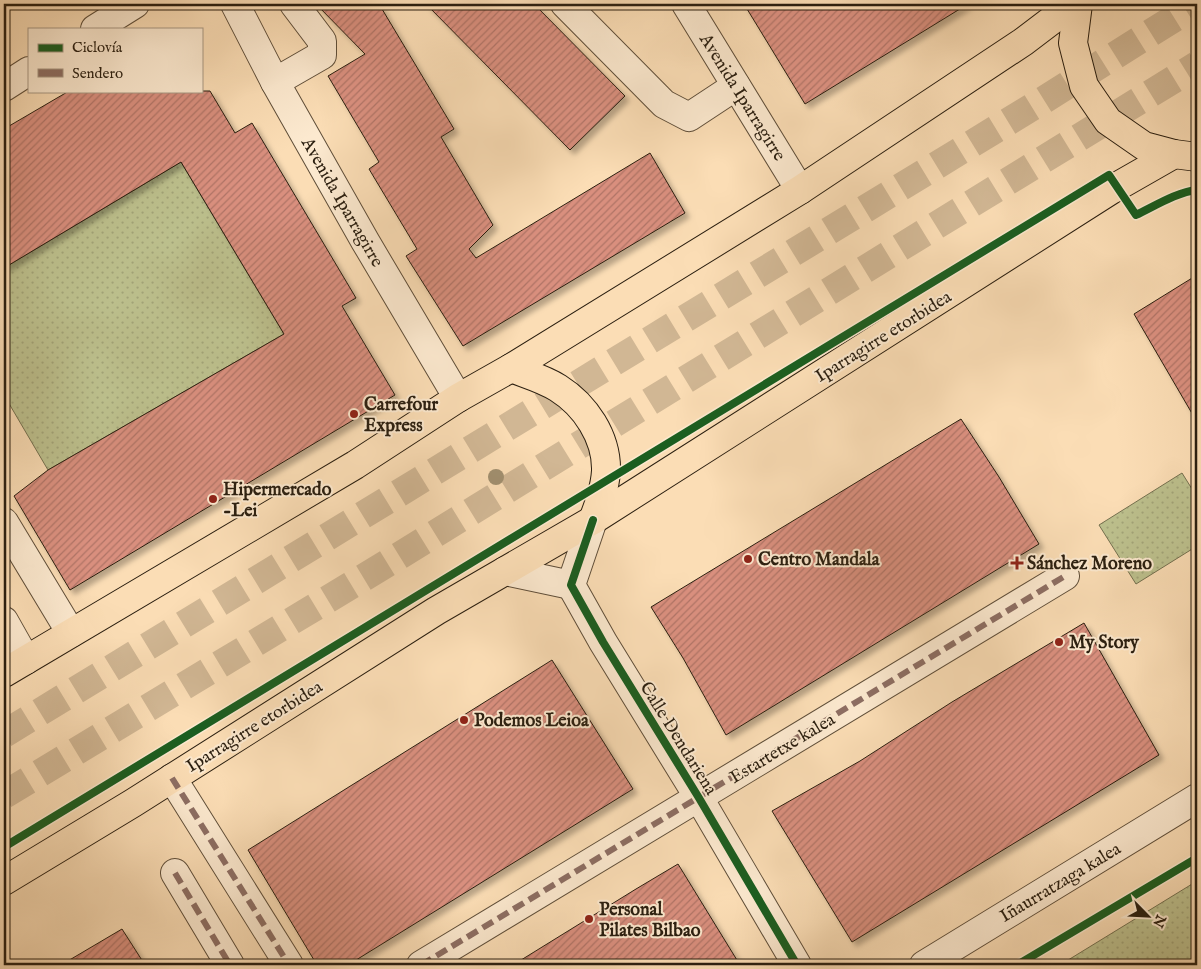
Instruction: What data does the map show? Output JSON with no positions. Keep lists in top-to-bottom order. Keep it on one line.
{"streets":{"main road":["Iparragirre etorbidea"],"street":["Avenida Iparragirre","Calle Dendariena","Estartetxe kalea","Iñaurratzaga kalea"]},"crossings":[["Calle Dendariena","Estartetxe kalea"]],"places":{"other":["Carrefour Express","Hipermercado -Lei","Centro Mandala","My Story","Podemos Leioa","Personal Pilates Bilbao"],"health":["Sánchez Moreno"]},"legend":["Ciclovía","Sendero"],"north":"bottom right"}
